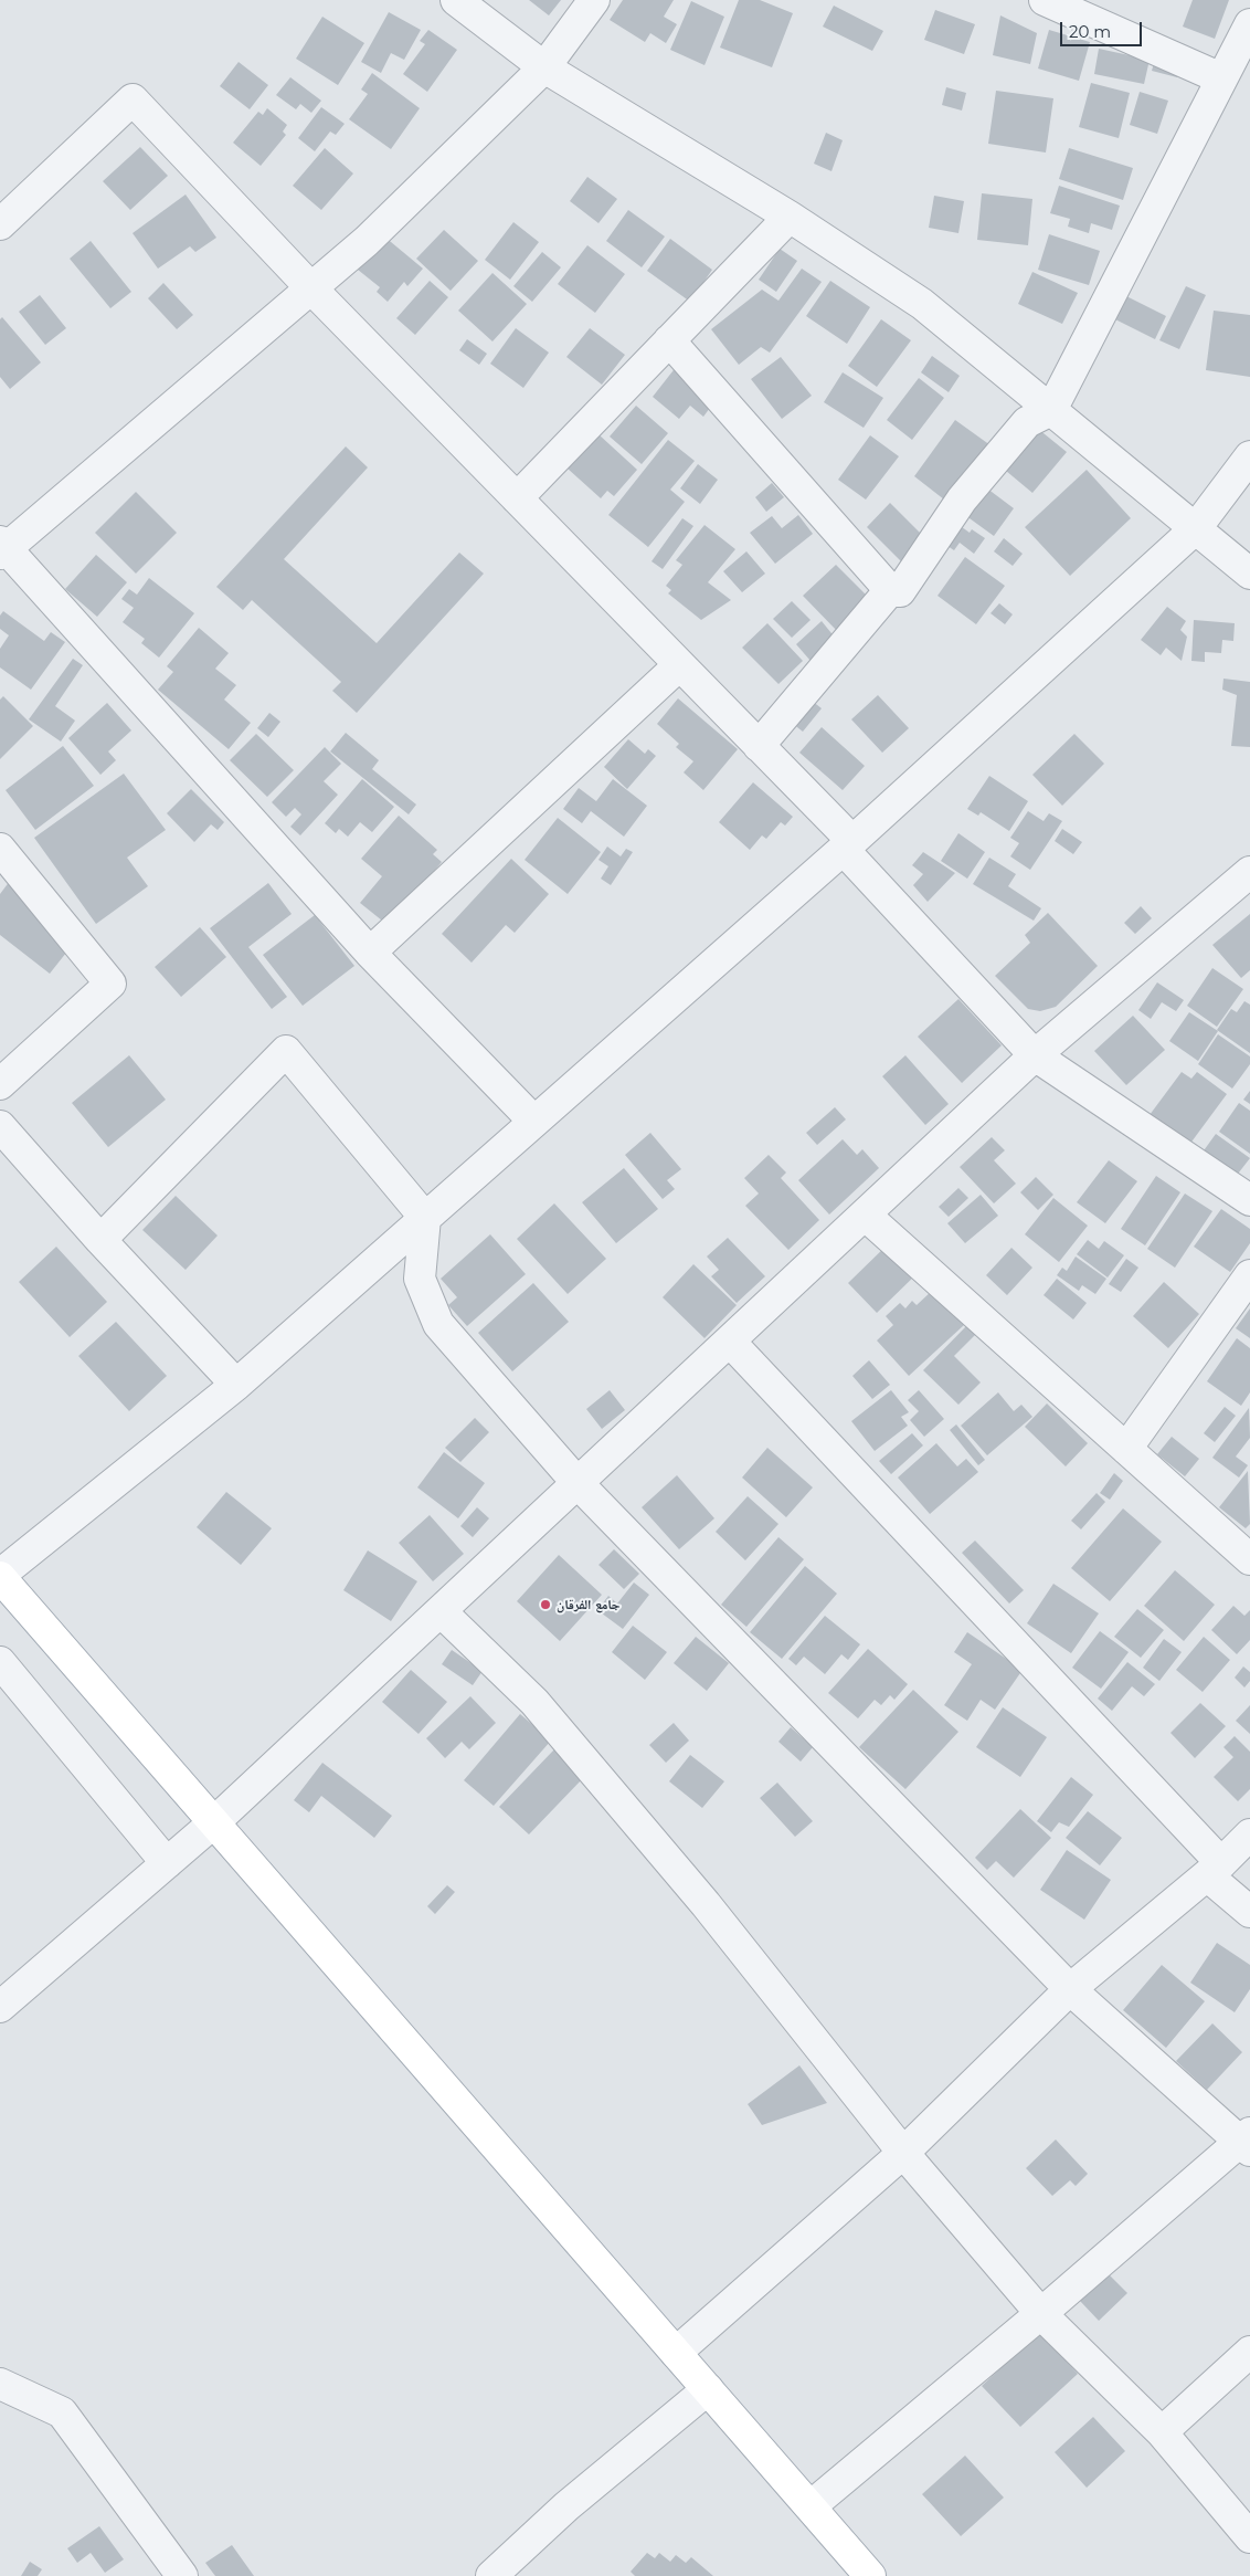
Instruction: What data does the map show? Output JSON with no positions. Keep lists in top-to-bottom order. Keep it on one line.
{"places":["جامع الفرقان"],"scale_bar":"20 m"}
